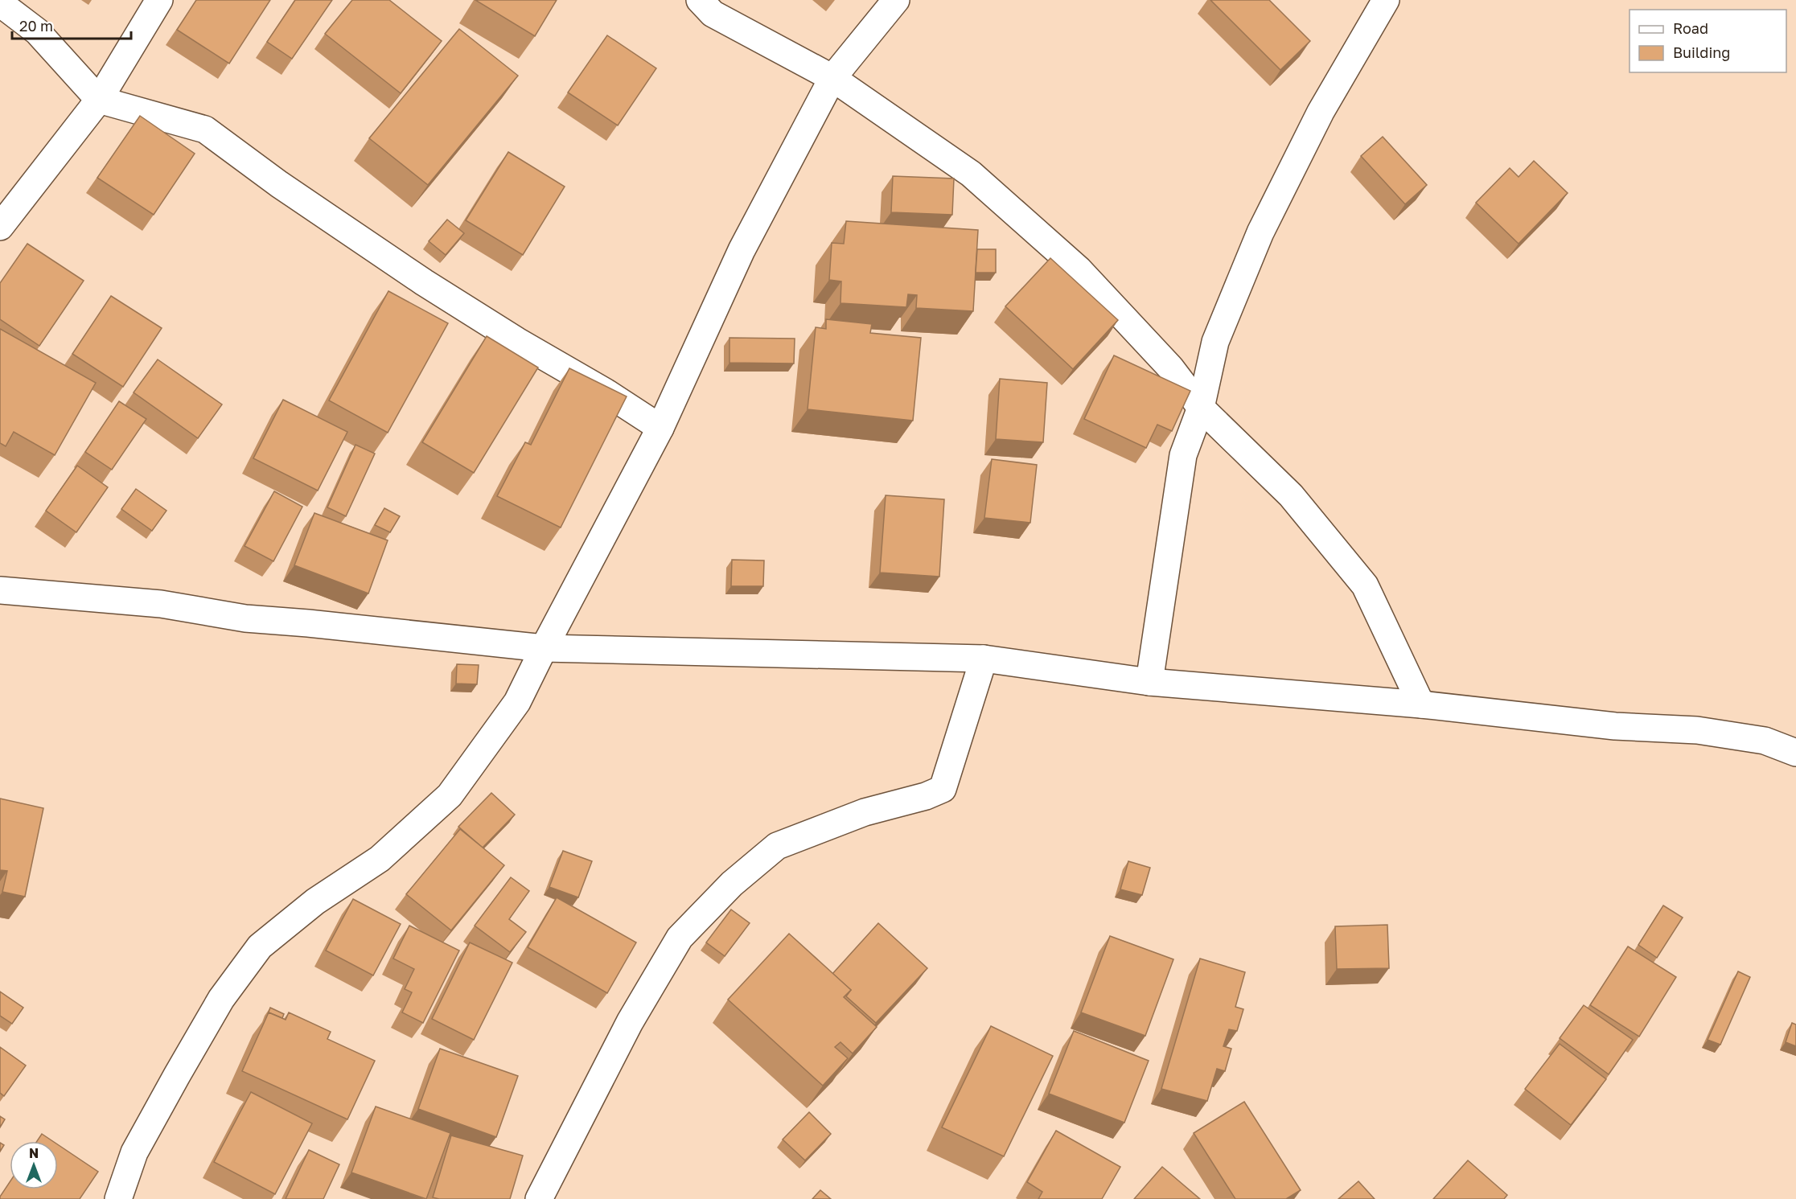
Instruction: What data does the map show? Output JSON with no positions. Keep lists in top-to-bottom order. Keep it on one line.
{"legend":["Road","Building"],"scale_bar":"20 m","north":"top"}
